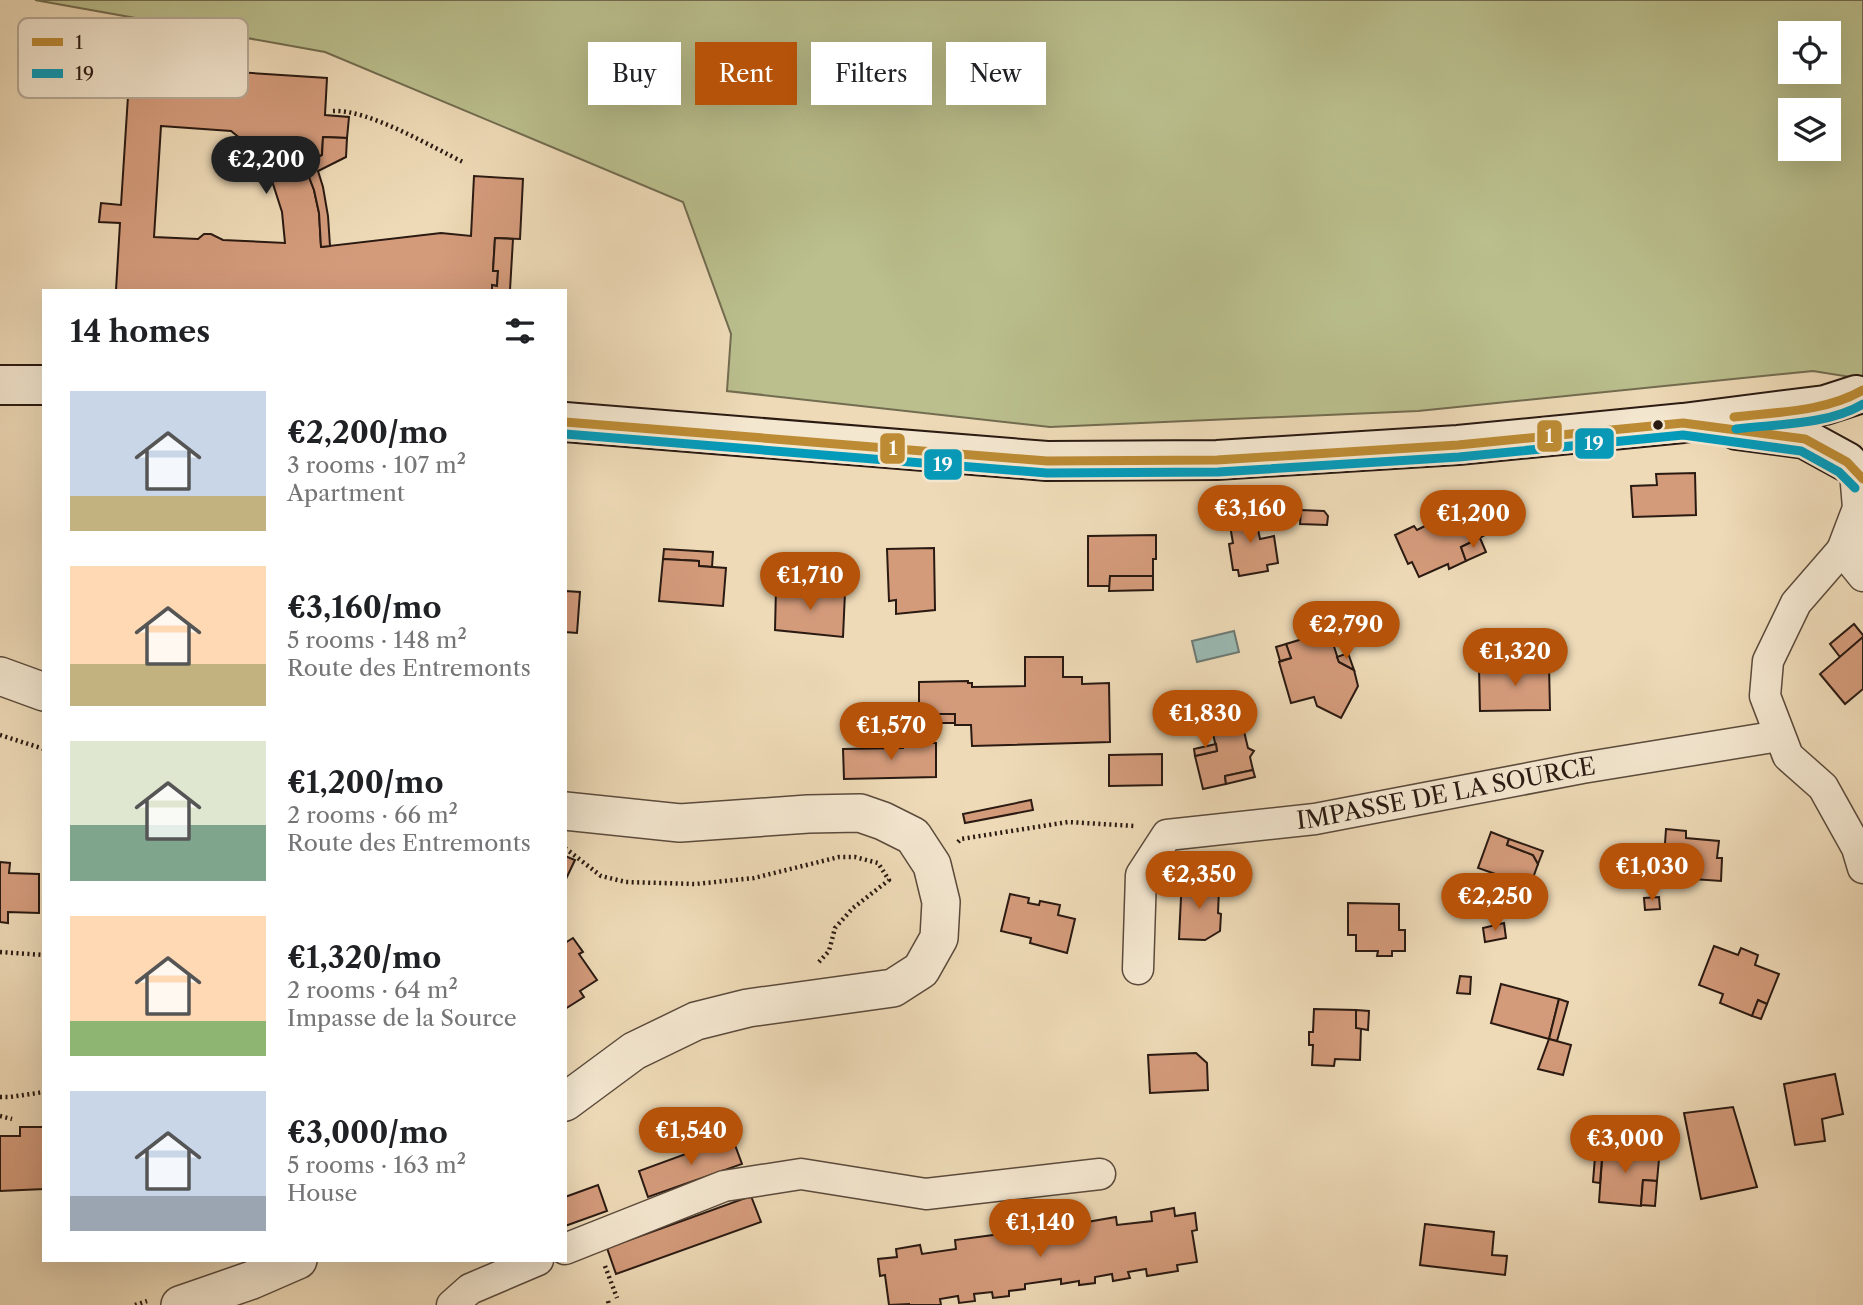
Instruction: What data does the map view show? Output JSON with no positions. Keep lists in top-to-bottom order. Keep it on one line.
{"streets":{"street":["IMPASSE DE LA SOURCE"]},"lines":["transit line 1","transit line 19"],"legend":["1","19"],"page":{"chip":["Buy","Rent","Filters","New"],"price":["€2,200","€3,160","€1,200","€1,710","€2,790","€1,320","€1,830","€1,570","€1,030","€2,350","€2,250","€1,540","€3,000","€1,140"],"heading":"14 homes","list":[{"name":"€2,200/mo","note":"3 rooms · 107 m² · Apartment"},{"name":"€3,160/mo","note":"5 rooms · 148 m² · Route des Entremonts"},{"name":"€1,200/mo","note":"2 rooms · 66 m² · Route des Entremonts"},{"name":"€1,320/mo","note":"2 rooms · 64 m² · Impasse de la Source"},{"name":"€3,000/mo","note":"5 rooms · 163 m² · House"}]}}
